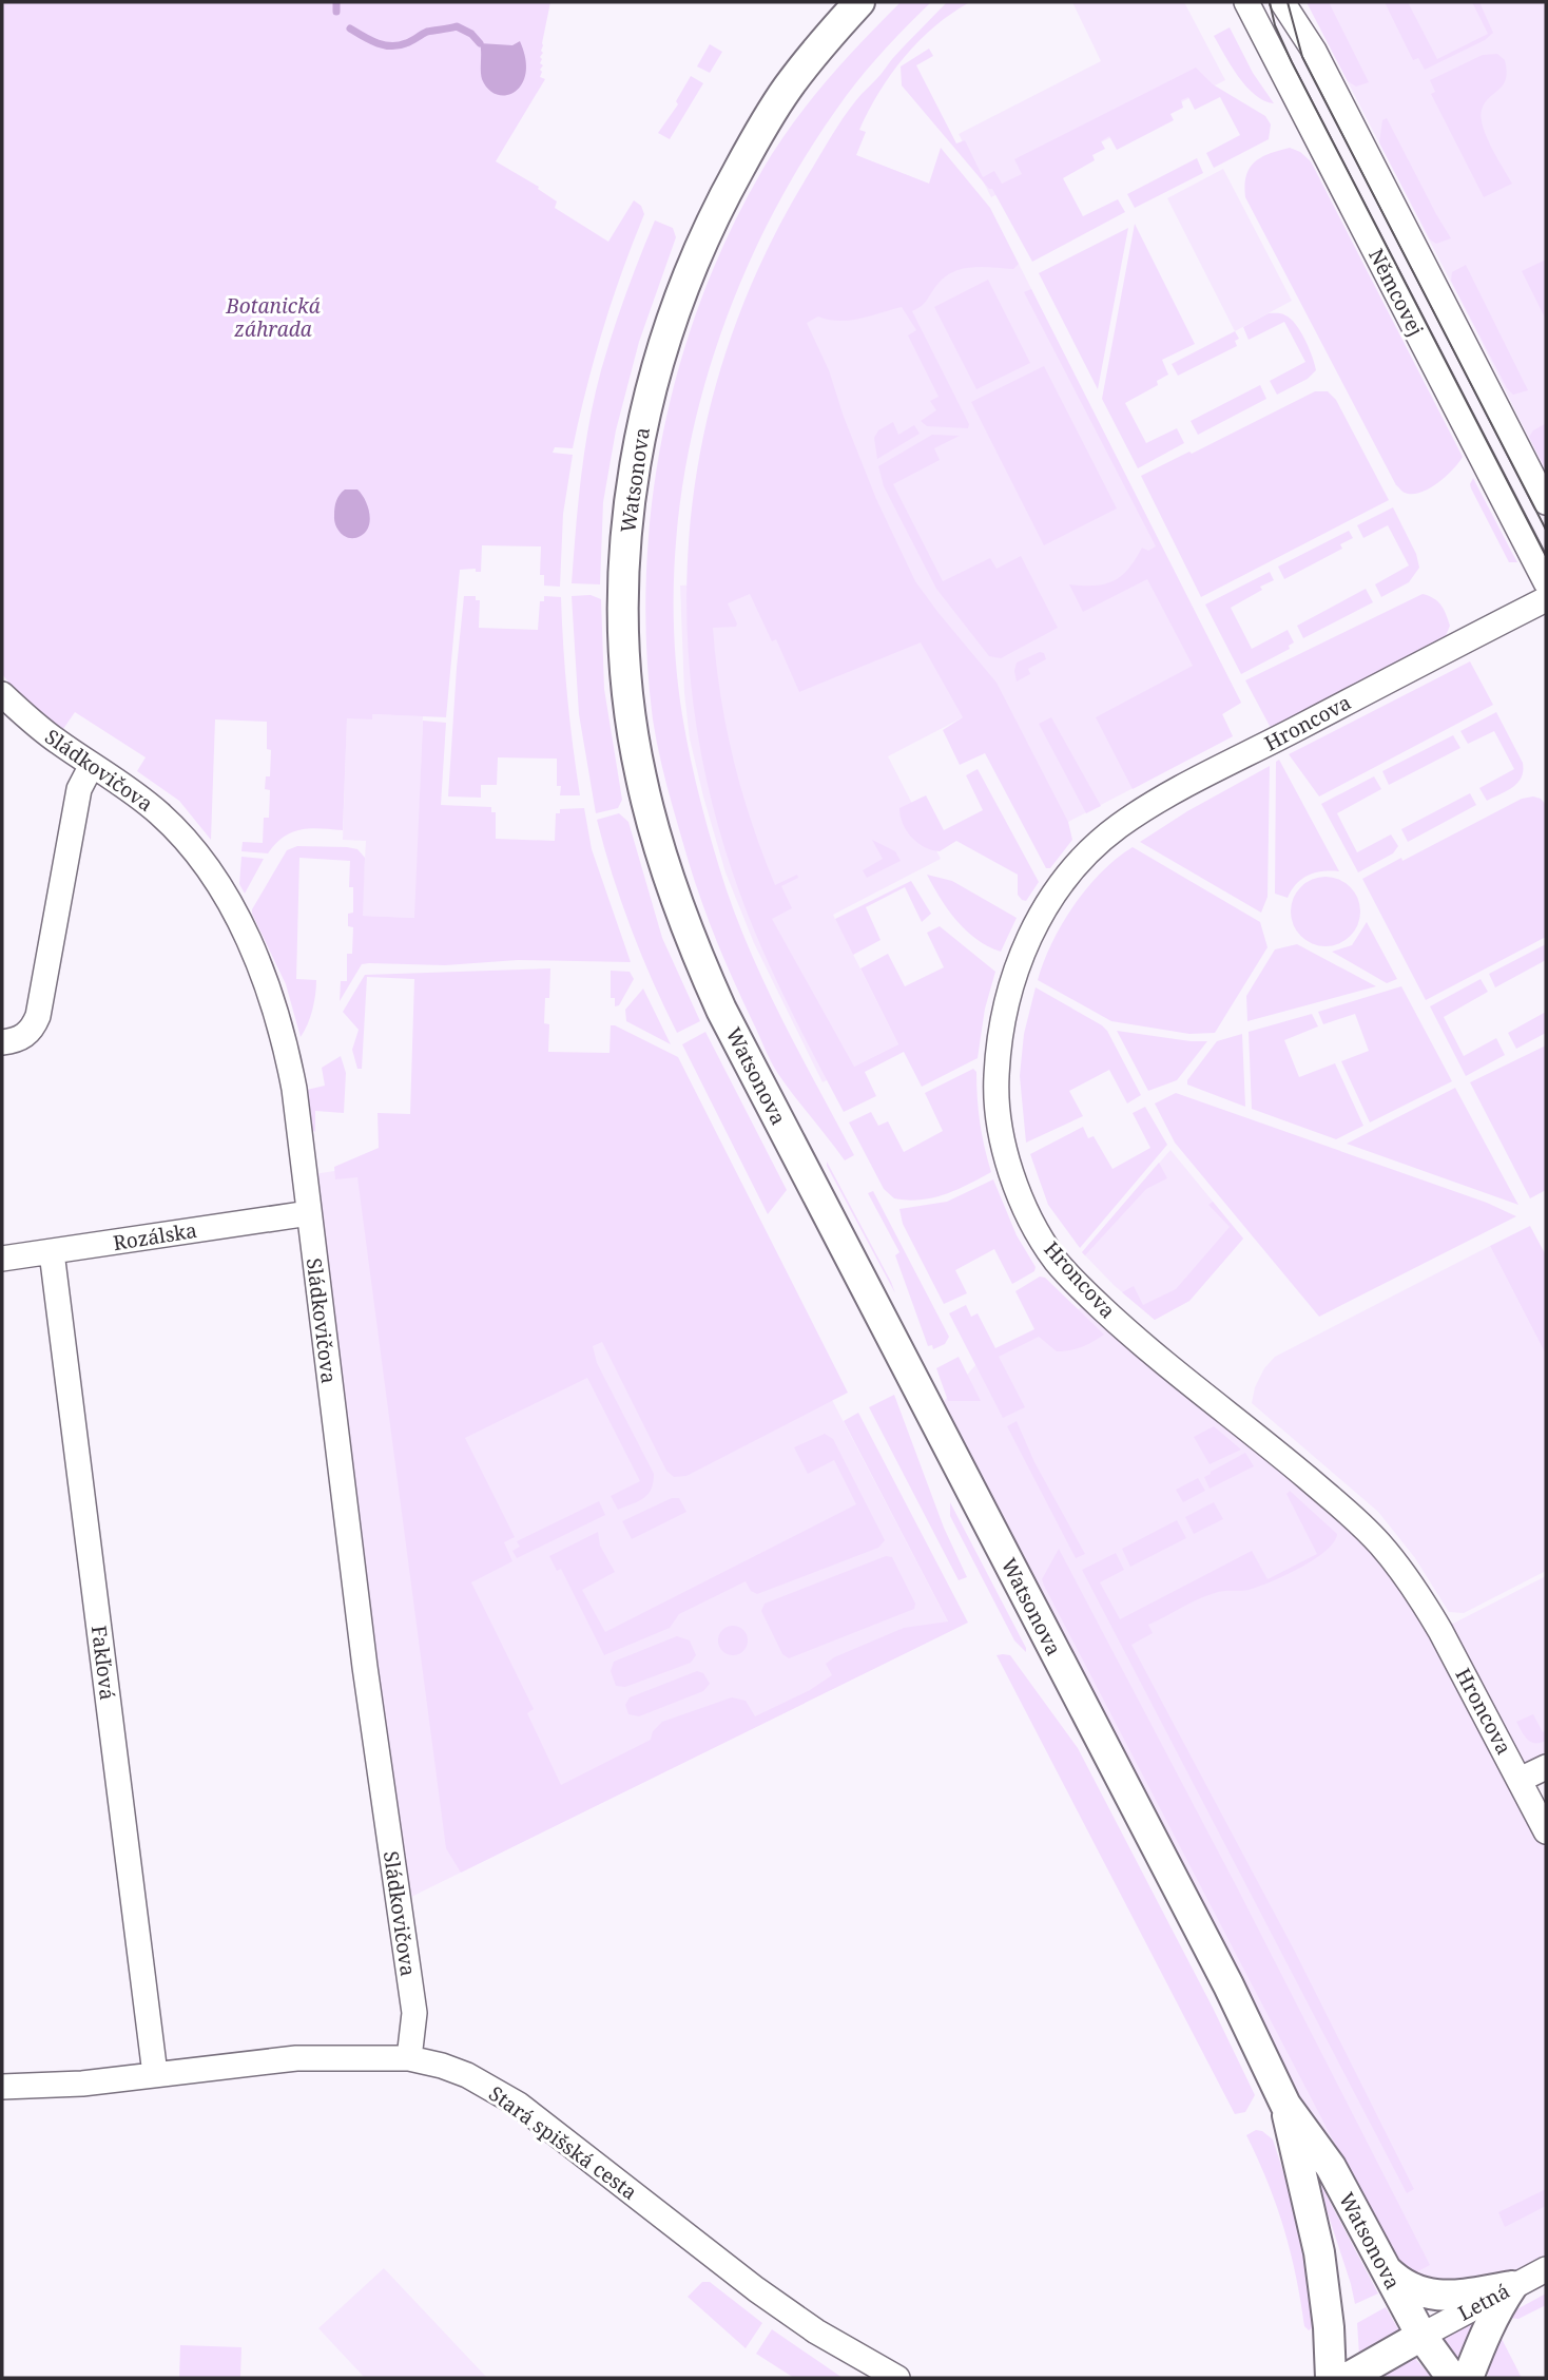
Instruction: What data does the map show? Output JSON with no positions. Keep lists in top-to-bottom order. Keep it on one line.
{"streets":{"street":["Němcovej","Watsonova","Hroncova","Sládkovičova","Rozálska","Fakľová","Stará spišská cesta","Letná"]},"crossings":[["Watsonova","Letná"],["Sládkovičova","Rozálska"],["Sládkovičova","Stará spišská cesta"],["Rozálska","Fakľová"],["Fakľová","Stará spišská cesta"]],"parks":["Botanická záhrada"]}
